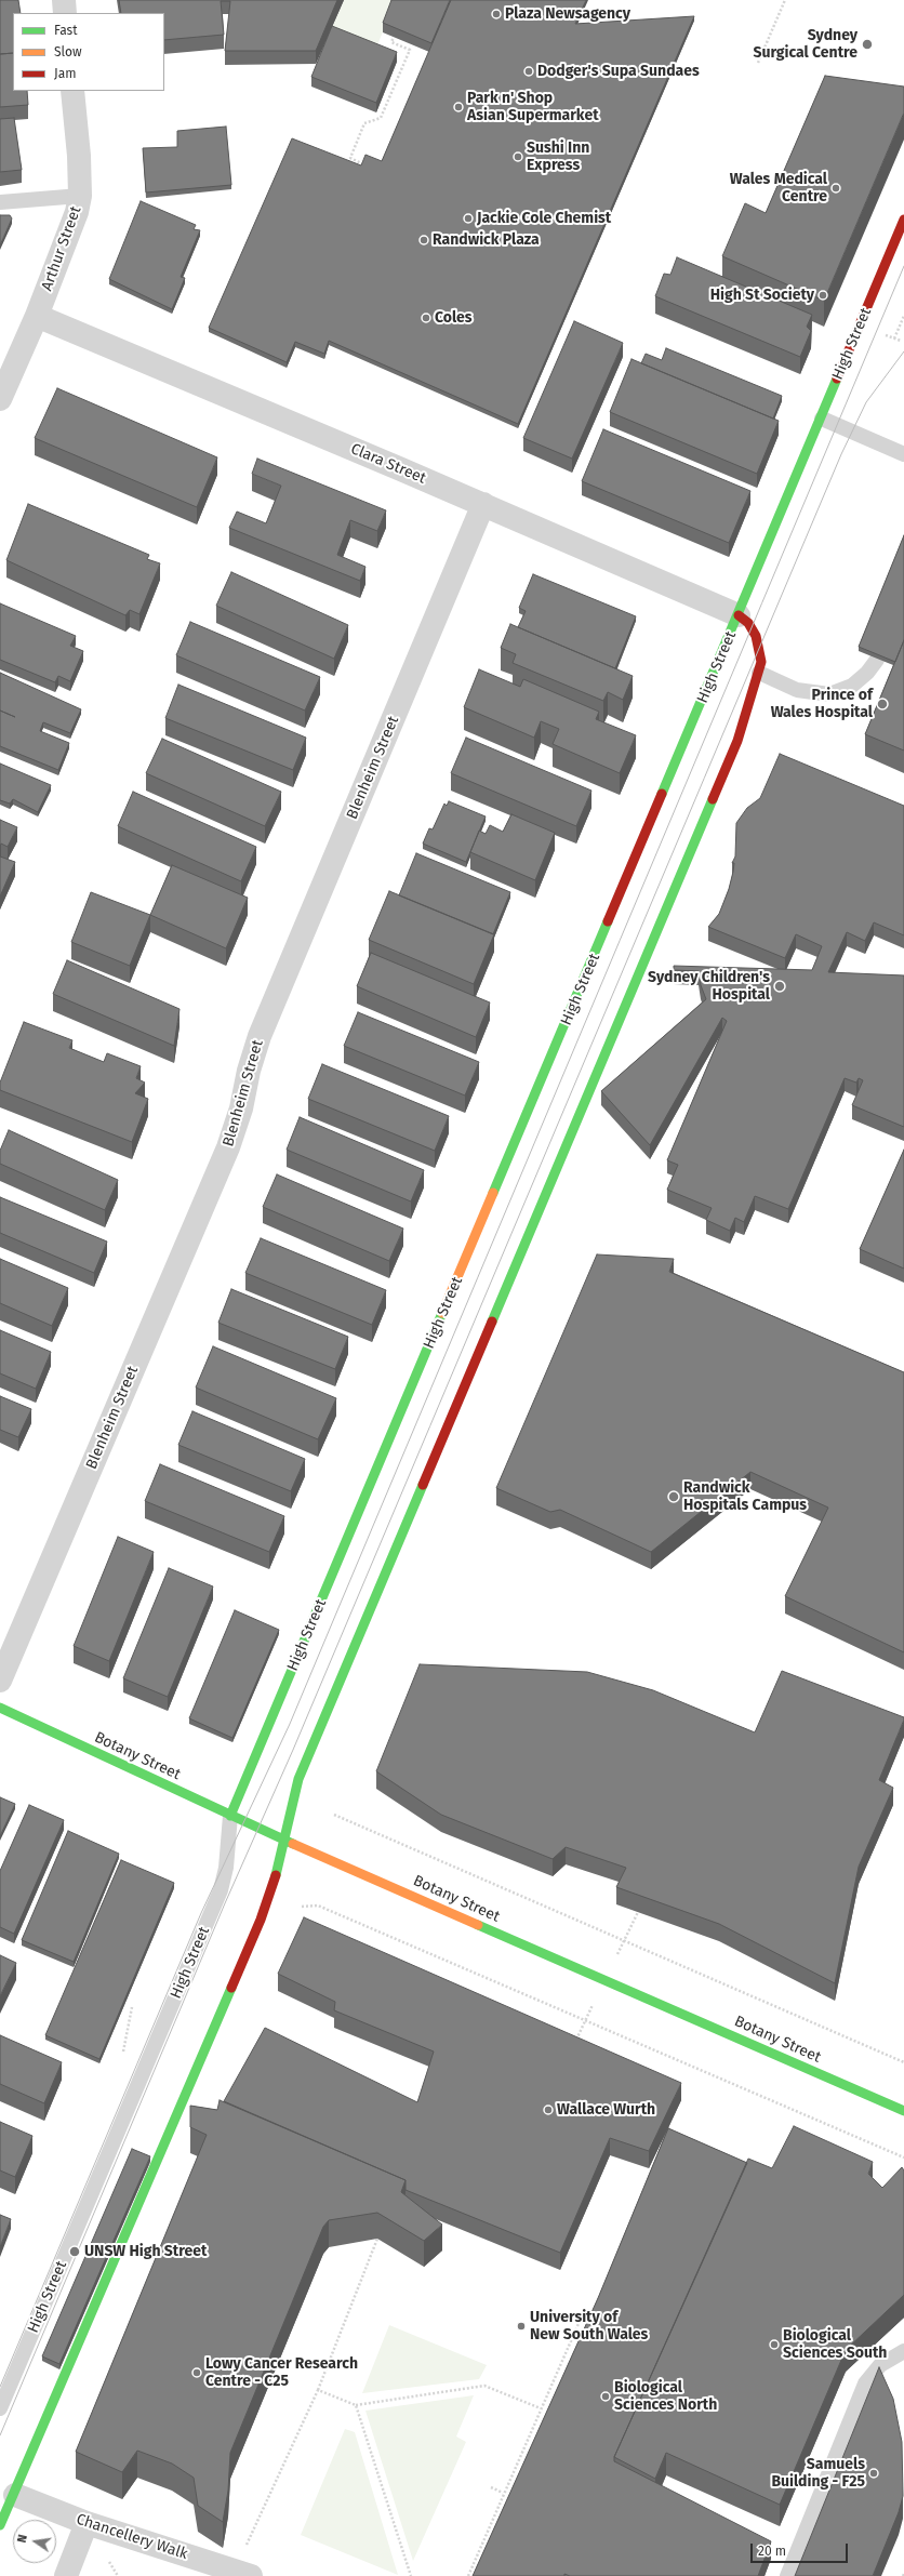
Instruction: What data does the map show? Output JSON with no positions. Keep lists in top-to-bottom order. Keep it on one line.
{"streets":{"street":["Arthur Street","High Street","Clara Street","Blenheim Street","Botany Street","Chancellery Walk"]},"crossings":[["Arthur Street","Clara Street"],["High Street","Clara Street"],["High Street","Botany Street"],["Clara Street","Blenheim Street"]],"places":["Plaza Newsagency","Sydney Surgical Centre","Dodger's Supa Sundaes","Park n' Shop Asian Supermarket","Sushi Inn Express","Wales Medical Centre","Jackie Cole Chemist","Randwick Plaza","High St Society","Coles","Prince of Wales Hospital","Sydney Children's Hospital","Randwick Hospitals Campus","Wallace Wurth","UNSW High Street","University of New South Wales","Biological Sciences South","Lowy Cancer Research Centre - C25","Biological Sciences North","Samuels Building - F25"],"legend":["Fast","Slow","Jam"],"scale_bar":"20 m","north":"left"}
